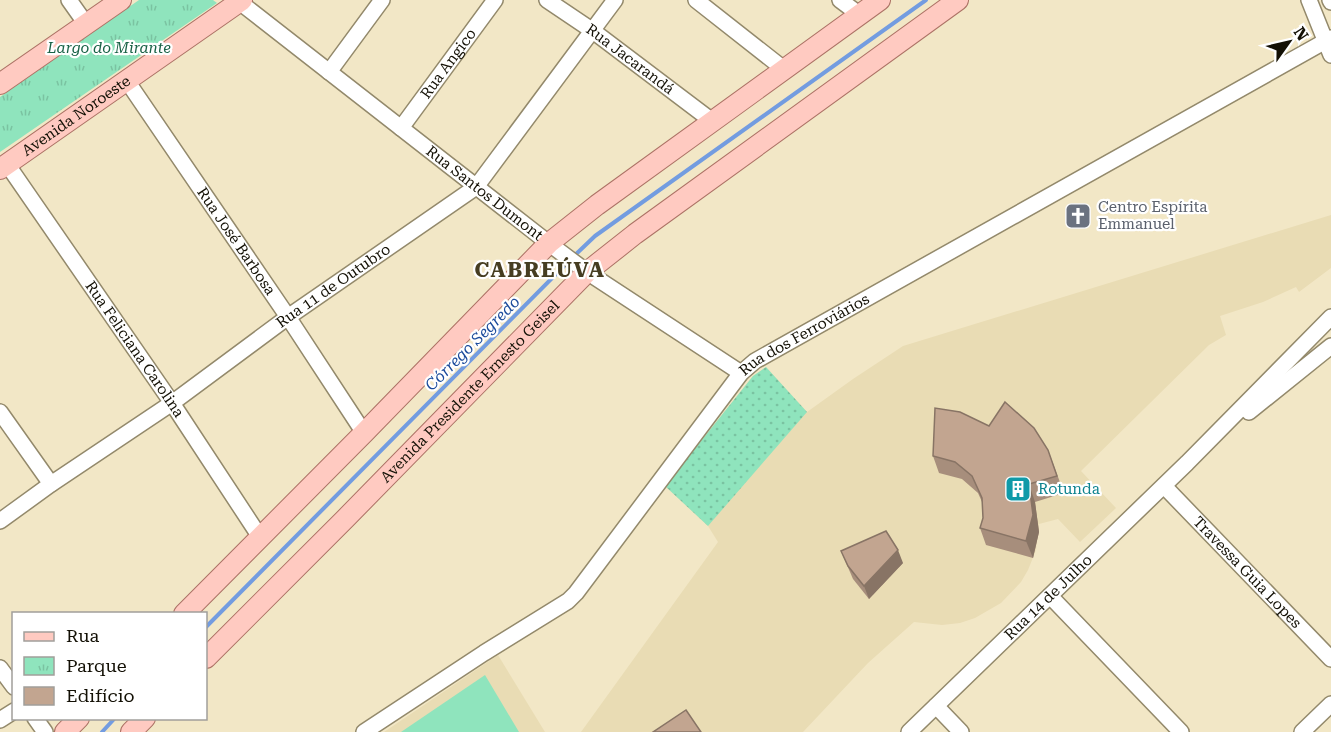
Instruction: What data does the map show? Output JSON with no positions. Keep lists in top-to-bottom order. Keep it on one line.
{"streets":{"main road":["Avenida Noroeste","Avenida Presidente Ernesto Geisel"],"street":["Rua Jacarandá","Rua Angico","Rua Santos Dumont","Rua José Barbosa","Rua 11 de Outubro","Rua dos Ferroviários","Rua Feliciana Carolina","Travessa Guia Lopes","Rua 14 de Julho"]},"crossings":[["Rua Jacarandá","Rua 11 de Outubro"],["Rua Angico","Rua Santos Dumont"],["Avenida Noroeste","Rua Santos Dumont"],["Avenida Noroeste","Rua José Barbosa"],["Avenida Noroeste","Rua Feliciana Carolina"],["Rua Santos Dumont","Rua 11 de Outubro"],["Rua Santos Dumont","Rua dos Ferroviários"],["Rua Santos Dumont","Avenida Presidente Ernesto Geisel"],["Rua José Barbosa","Rua 11 de Outubro"],["Rua 11 de Outubro","Rua Feliciana Carolina"],["Travessa Guia Lopes","Rua 14 de Julho"]],"districts":["CABREÚVA"],"water":["Córrego Segredo"],"parks":["Largo do Mirante"],"places":{"church":["Centro Espírita Emmanuel"],"building":["Rotunda"]},"legend":["Rua","Parque","Edifício"],"north":"top right"}
